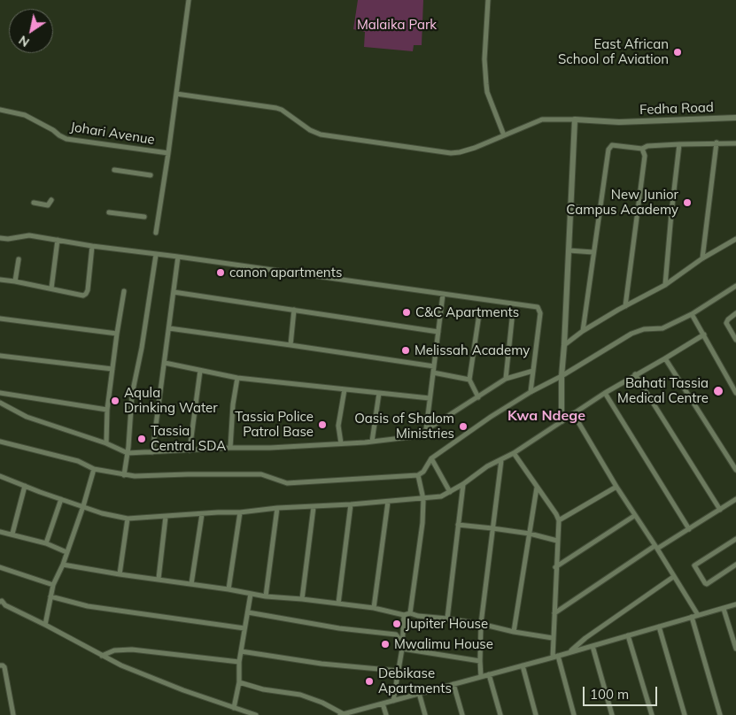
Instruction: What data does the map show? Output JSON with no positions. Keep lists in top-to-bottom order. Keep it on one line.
{"streets":{"street":["Fedha Road","Johari Avenue"]},"districts":["Kwa Ndege"],"parks":["Malaika Park"],"places":["East African School of Aviation","New Junior Campus Academy","canon apartments","C&C Apartments","Melissah Academy","Bahati Tassia Medical Centre","Aqula Drinking Water","Tassia Police Patrol Base","Oasis of Shalom Ministries","Tassia Central SDA","Jupiter House","Mwalimu House","Debikase Apartments"],"scale_bar":"100 m","north":"bottom left"}
